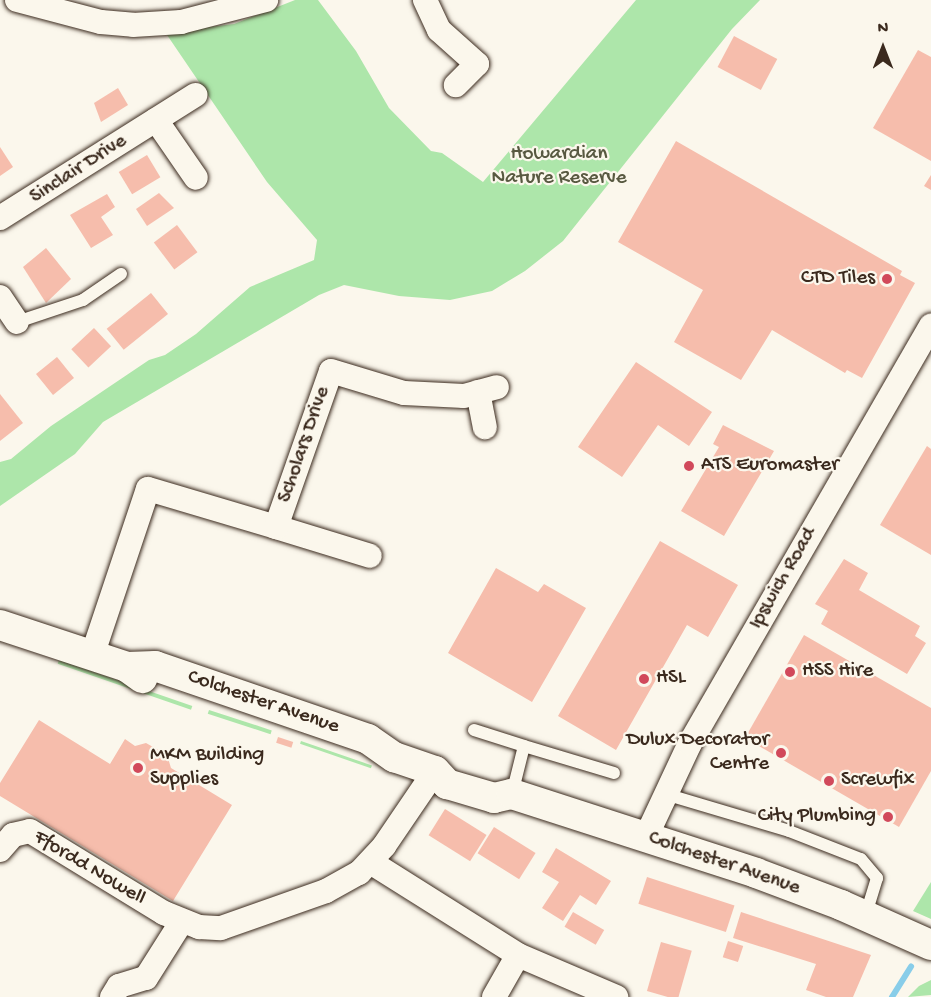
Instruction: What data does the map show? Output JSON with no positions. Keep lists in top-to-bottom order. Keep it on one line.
{"streets":{"street":["Sinclair Drive","Scholars Drive","Ipswich Road","Colchester Avenue","Ffordd Nowell"]},"crossings":[["Scholars Drive","Colchester Avenue"],["Ipswich Road","Colchester Avenue"],["Colchester Avenue","Ffordd Nowell"]],"parks":["Howardian Nature Reserve"],"places":["CTD Tiles","ATS Euromaster","HSS Hire","HSL","Dulux Decorator Centre","MKM Building Supplies","Screwfix","City Plumbing"],"north":"top"}
